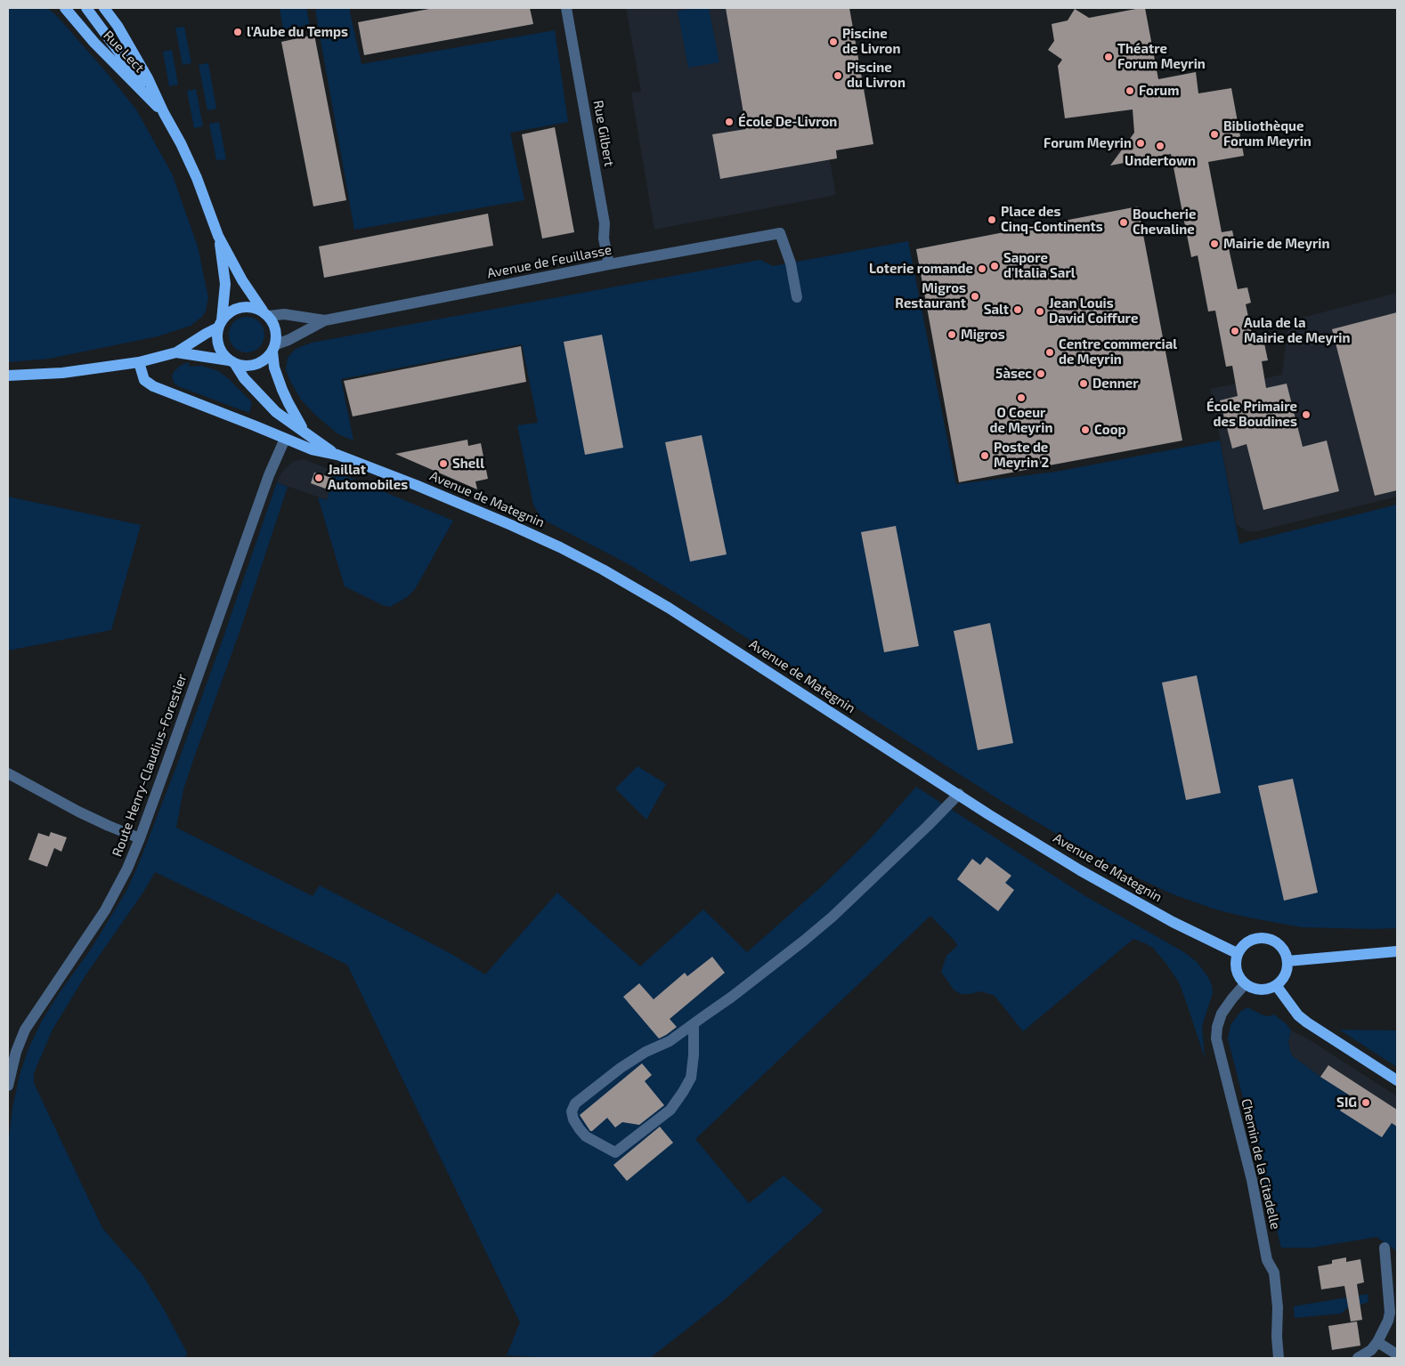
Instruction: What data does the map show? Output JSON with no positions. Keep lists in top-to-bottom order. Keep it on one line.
{"streets":{"main road":["Rue Lect","Avenue de Mategnin"],"street":["Rue Gilbert","Avenue de Feuillasse","Route Henry-Claudius-Forestier","Chemin de la Citadelle"]},"crossings":[["Rue Lect","Avenue de Feuillasse"],["Rue Lect","Avenue de Mategnin"],["Rue Gilbert","Avenue de Feuillasse"],["Avenue de Feuillasse","Avenue de Mategnin"],["Avenue de Mategnin","Route Henry-Claudius-Forestier"],["Avenue de Mategnin","Chemin de la Citadelle"]],"places":["l'Aube du Temps","Piscine de Livron","Théatre Forum Meyrin","Piscine du Livron","Forum","École De-Livron","Bibliothèque Forum Meyrin","Forum Meyrin","Undertown","Place des Cinq-Continents","Boucherie Chevaline","Mairie de Meyrin","Sapore d'Italia Sarl","Loterie romande","Migros Restaurant","Salt","Jean Louis David Coiffure","Aula de la Mairie de Meyrin","Migros","Centre commercial de Meyrin","5àsec","Denner","O Coeur de Meyrin","École Primaire des Boudines","Coop","Poste de Meyrin 2","Shell","Jaillat Automobiles","SIG"]}
